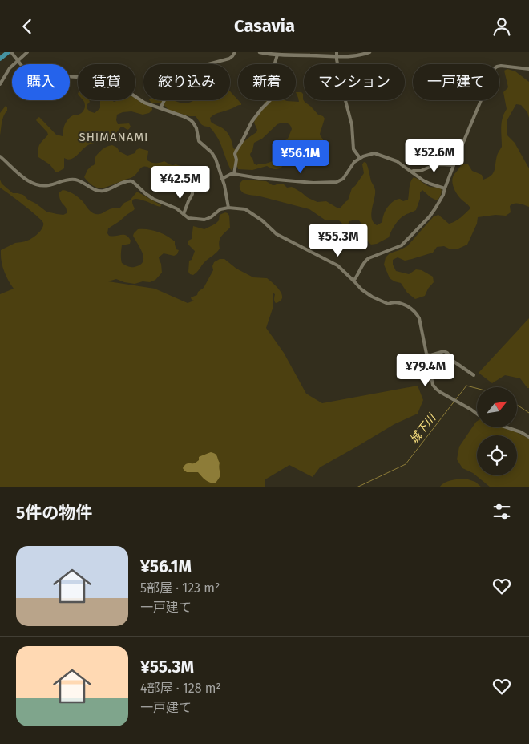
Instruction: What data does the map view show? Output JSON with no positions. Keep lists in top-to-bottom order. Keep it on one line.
{"districts":["SHIMANAMI"],"water":["城下川"],"north":"top right","page":{"header":"Casavia","chip":["購入","賃貸","絞り込み","新着","マンション","一戸建て"],"price":["¥52.6M","¥56.1M","¥42.5M","¥55.3M","¥79.4M"],"heading":"5件の物件","list":[{"name":"¥56.1M","note":"5部屋 · 123 m² · 一戸建て"},{"name":"¥55.3M","note":"4部屋 · 128 m² · 一戸建て"}]}}
